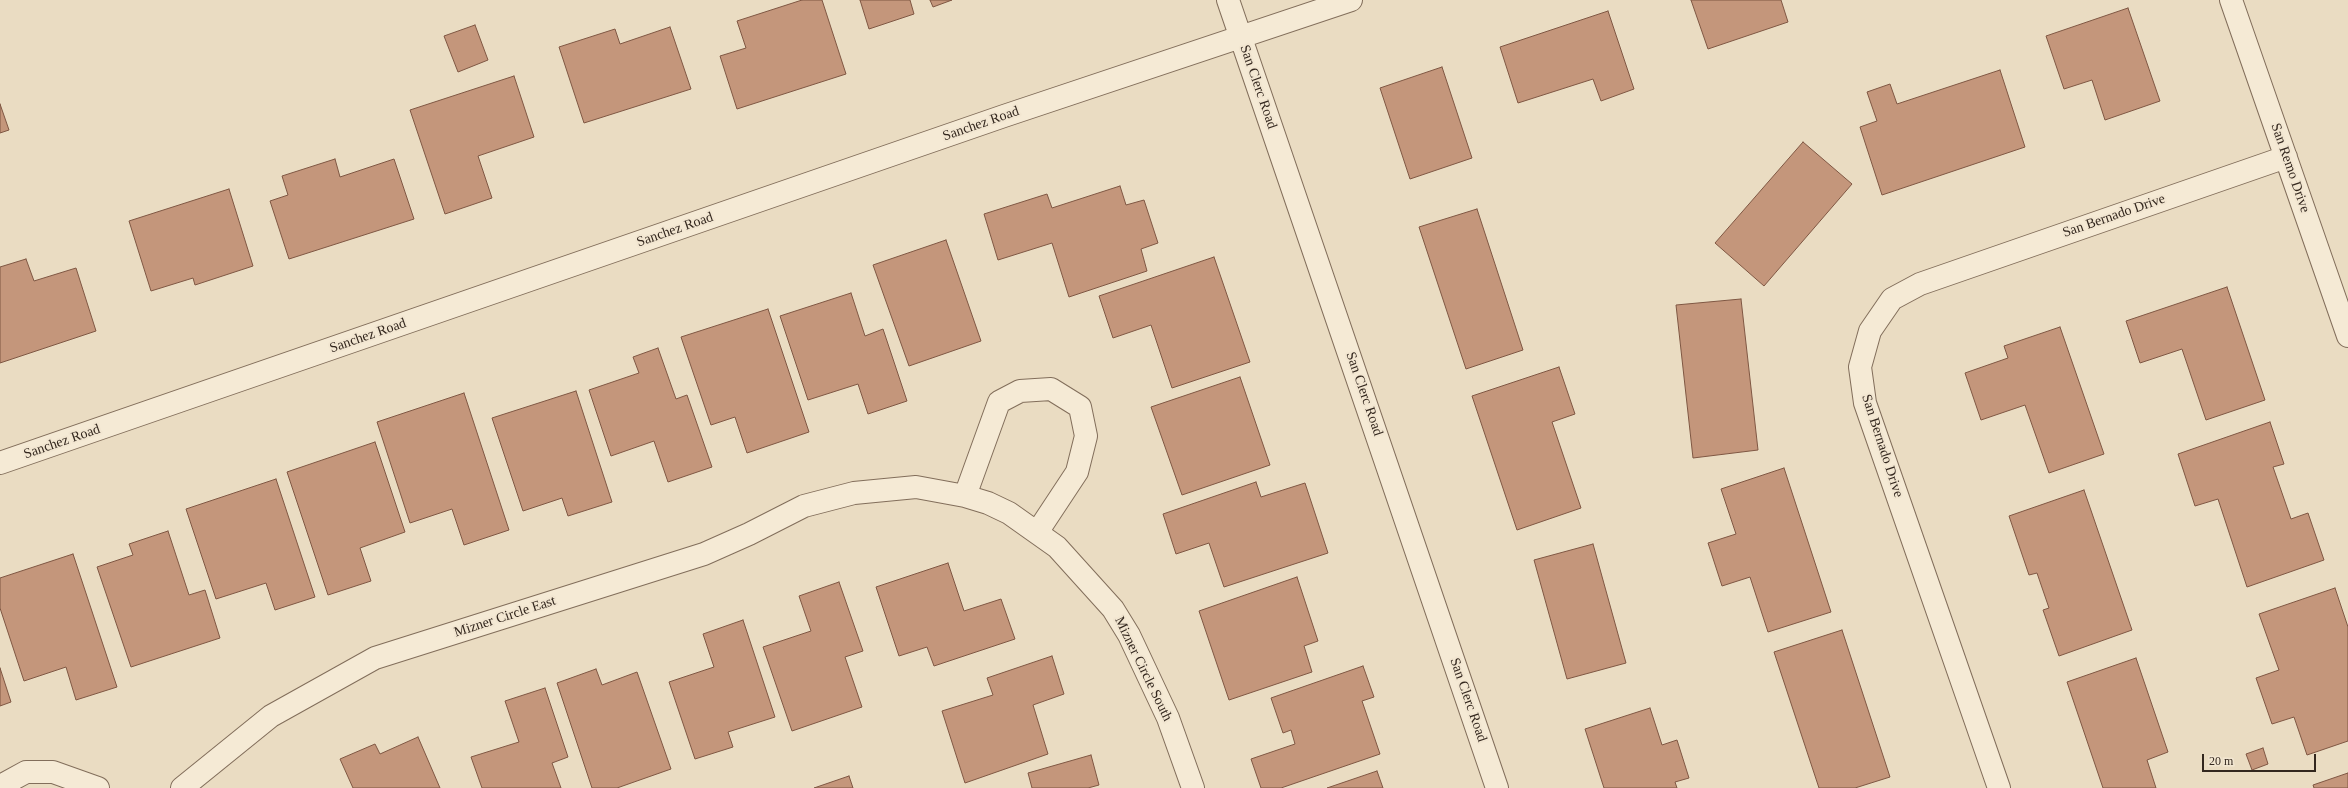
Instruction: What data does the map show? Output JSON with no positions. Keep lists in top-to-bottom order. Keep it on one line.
{"streets":{"street":["San Clerc Road","Sanchez Road","San Remo Drive","San Bernado Drive","Mizner Circle East","Mizner Circle South"]},"crossings":[["San Clerc Road","Sanchez Road"],["San Remo Drive","San Bernado Drive"],["Mizner Circle East","Mizner Circle South"]],"scale_bar":"20 m"}
